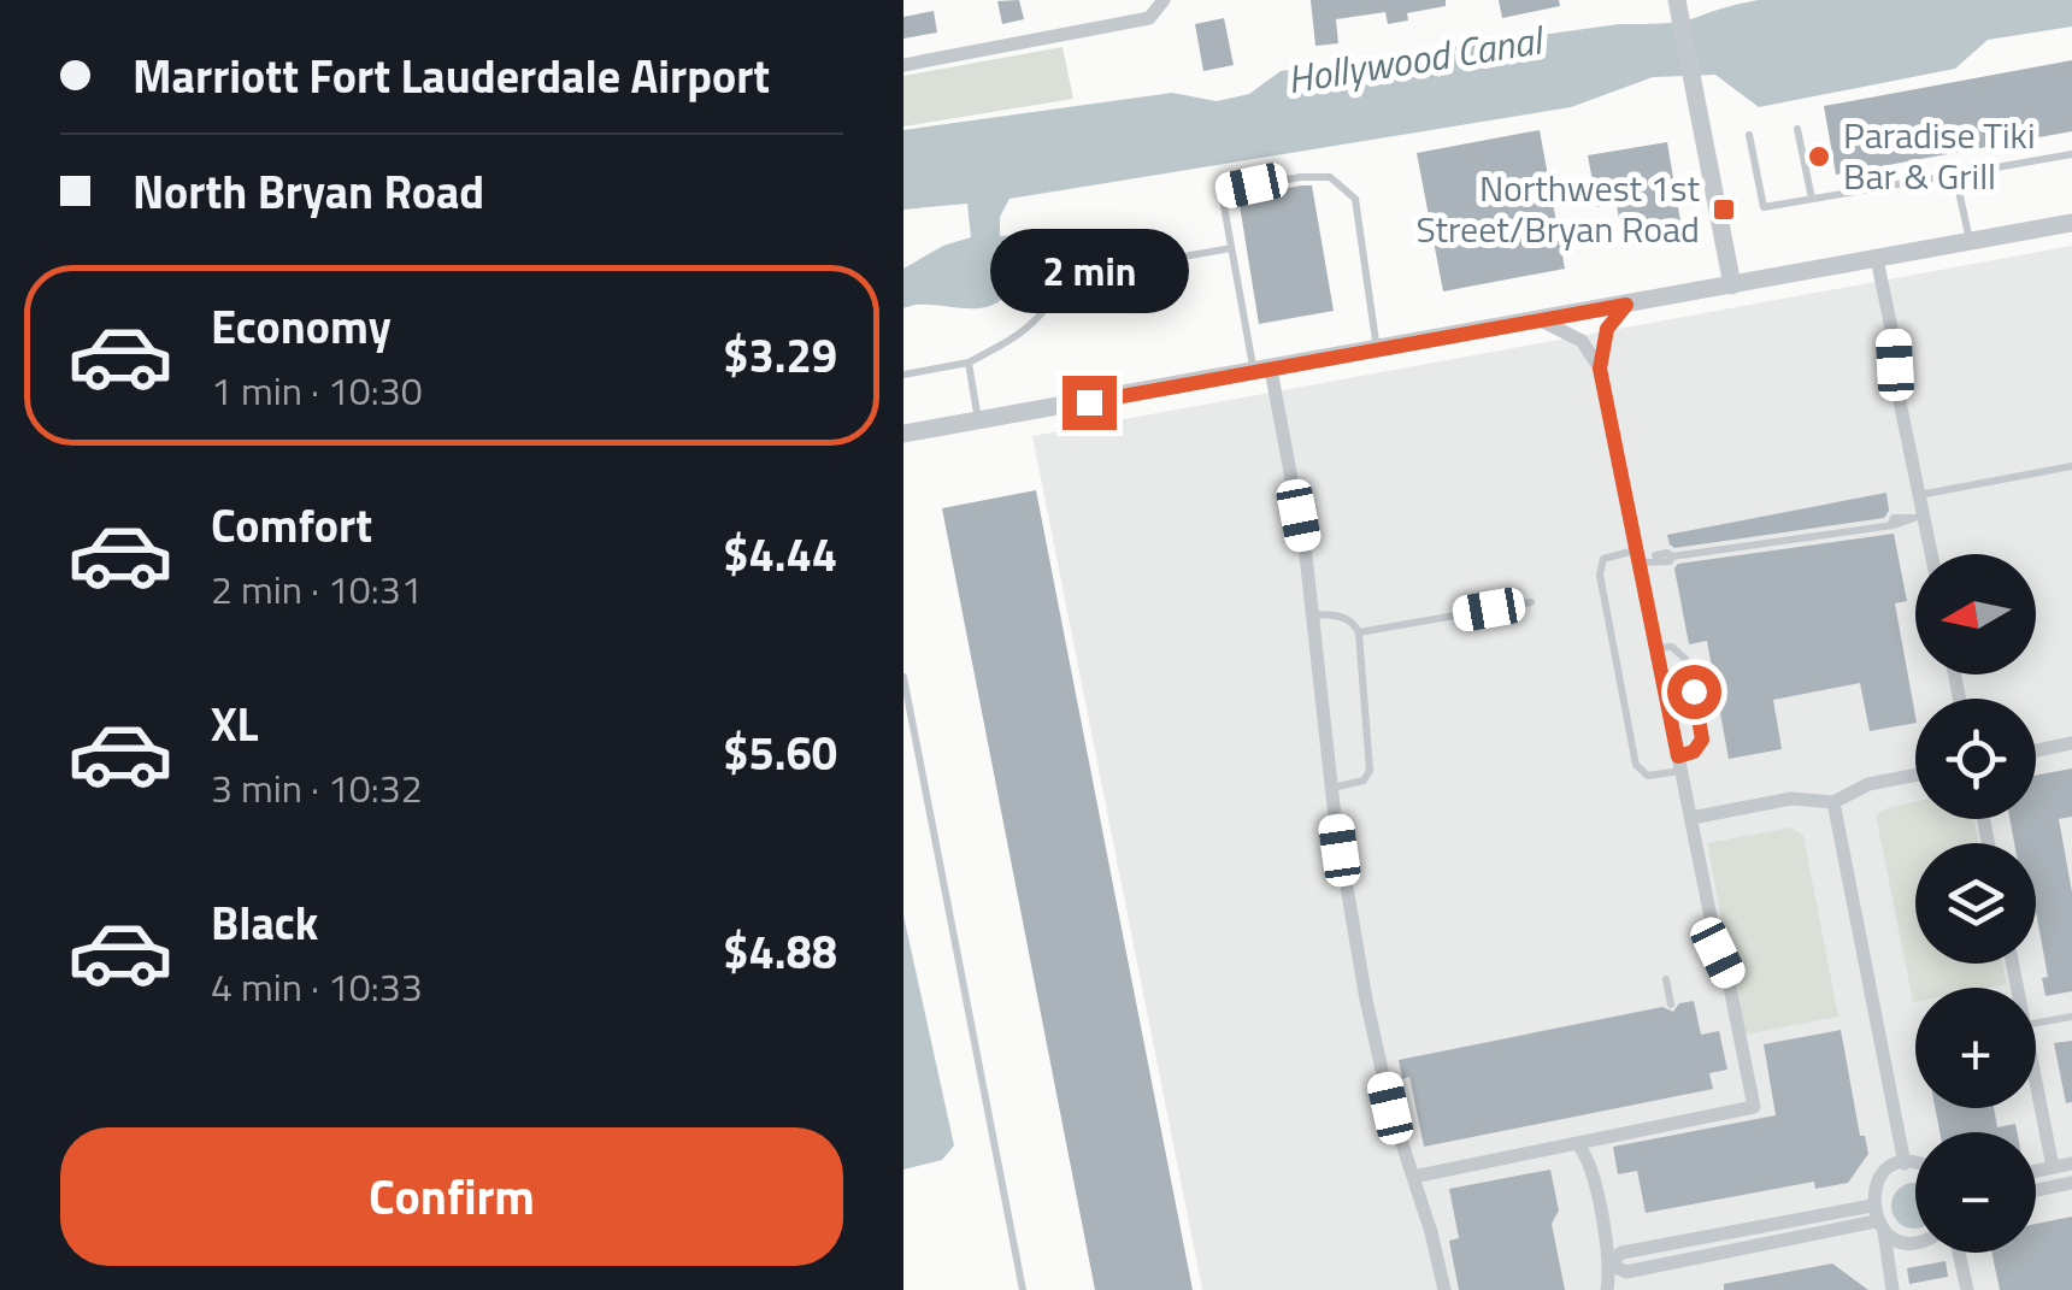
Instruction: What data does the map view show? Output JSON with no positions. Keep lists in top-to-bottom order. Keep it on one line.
{"water":["Hollywood Canal"],"places":{"other":["Paradise Tiki Bar & Grill"],"transit":["Northwest 1st Street/Bryan Road"]},"north":"left","page":{"banner":["Marriott Fort Lauderdale Airport","North Bryan Road"],"bubble":"2 min","list":[{"name":"Economy","note":"1 min · 10:30","value":"$3.29"},{"name":"Comfort","note":"2 min · 10:31","value":"$4.44"},{"name":"XL","note":"3 min · 10:32","value":"$5.60"},{"name":"Black","note":"4 min · 10:33","value":"$4.88"}],"map_buttons":["+","−"],"buttons":"Confirm"}}
